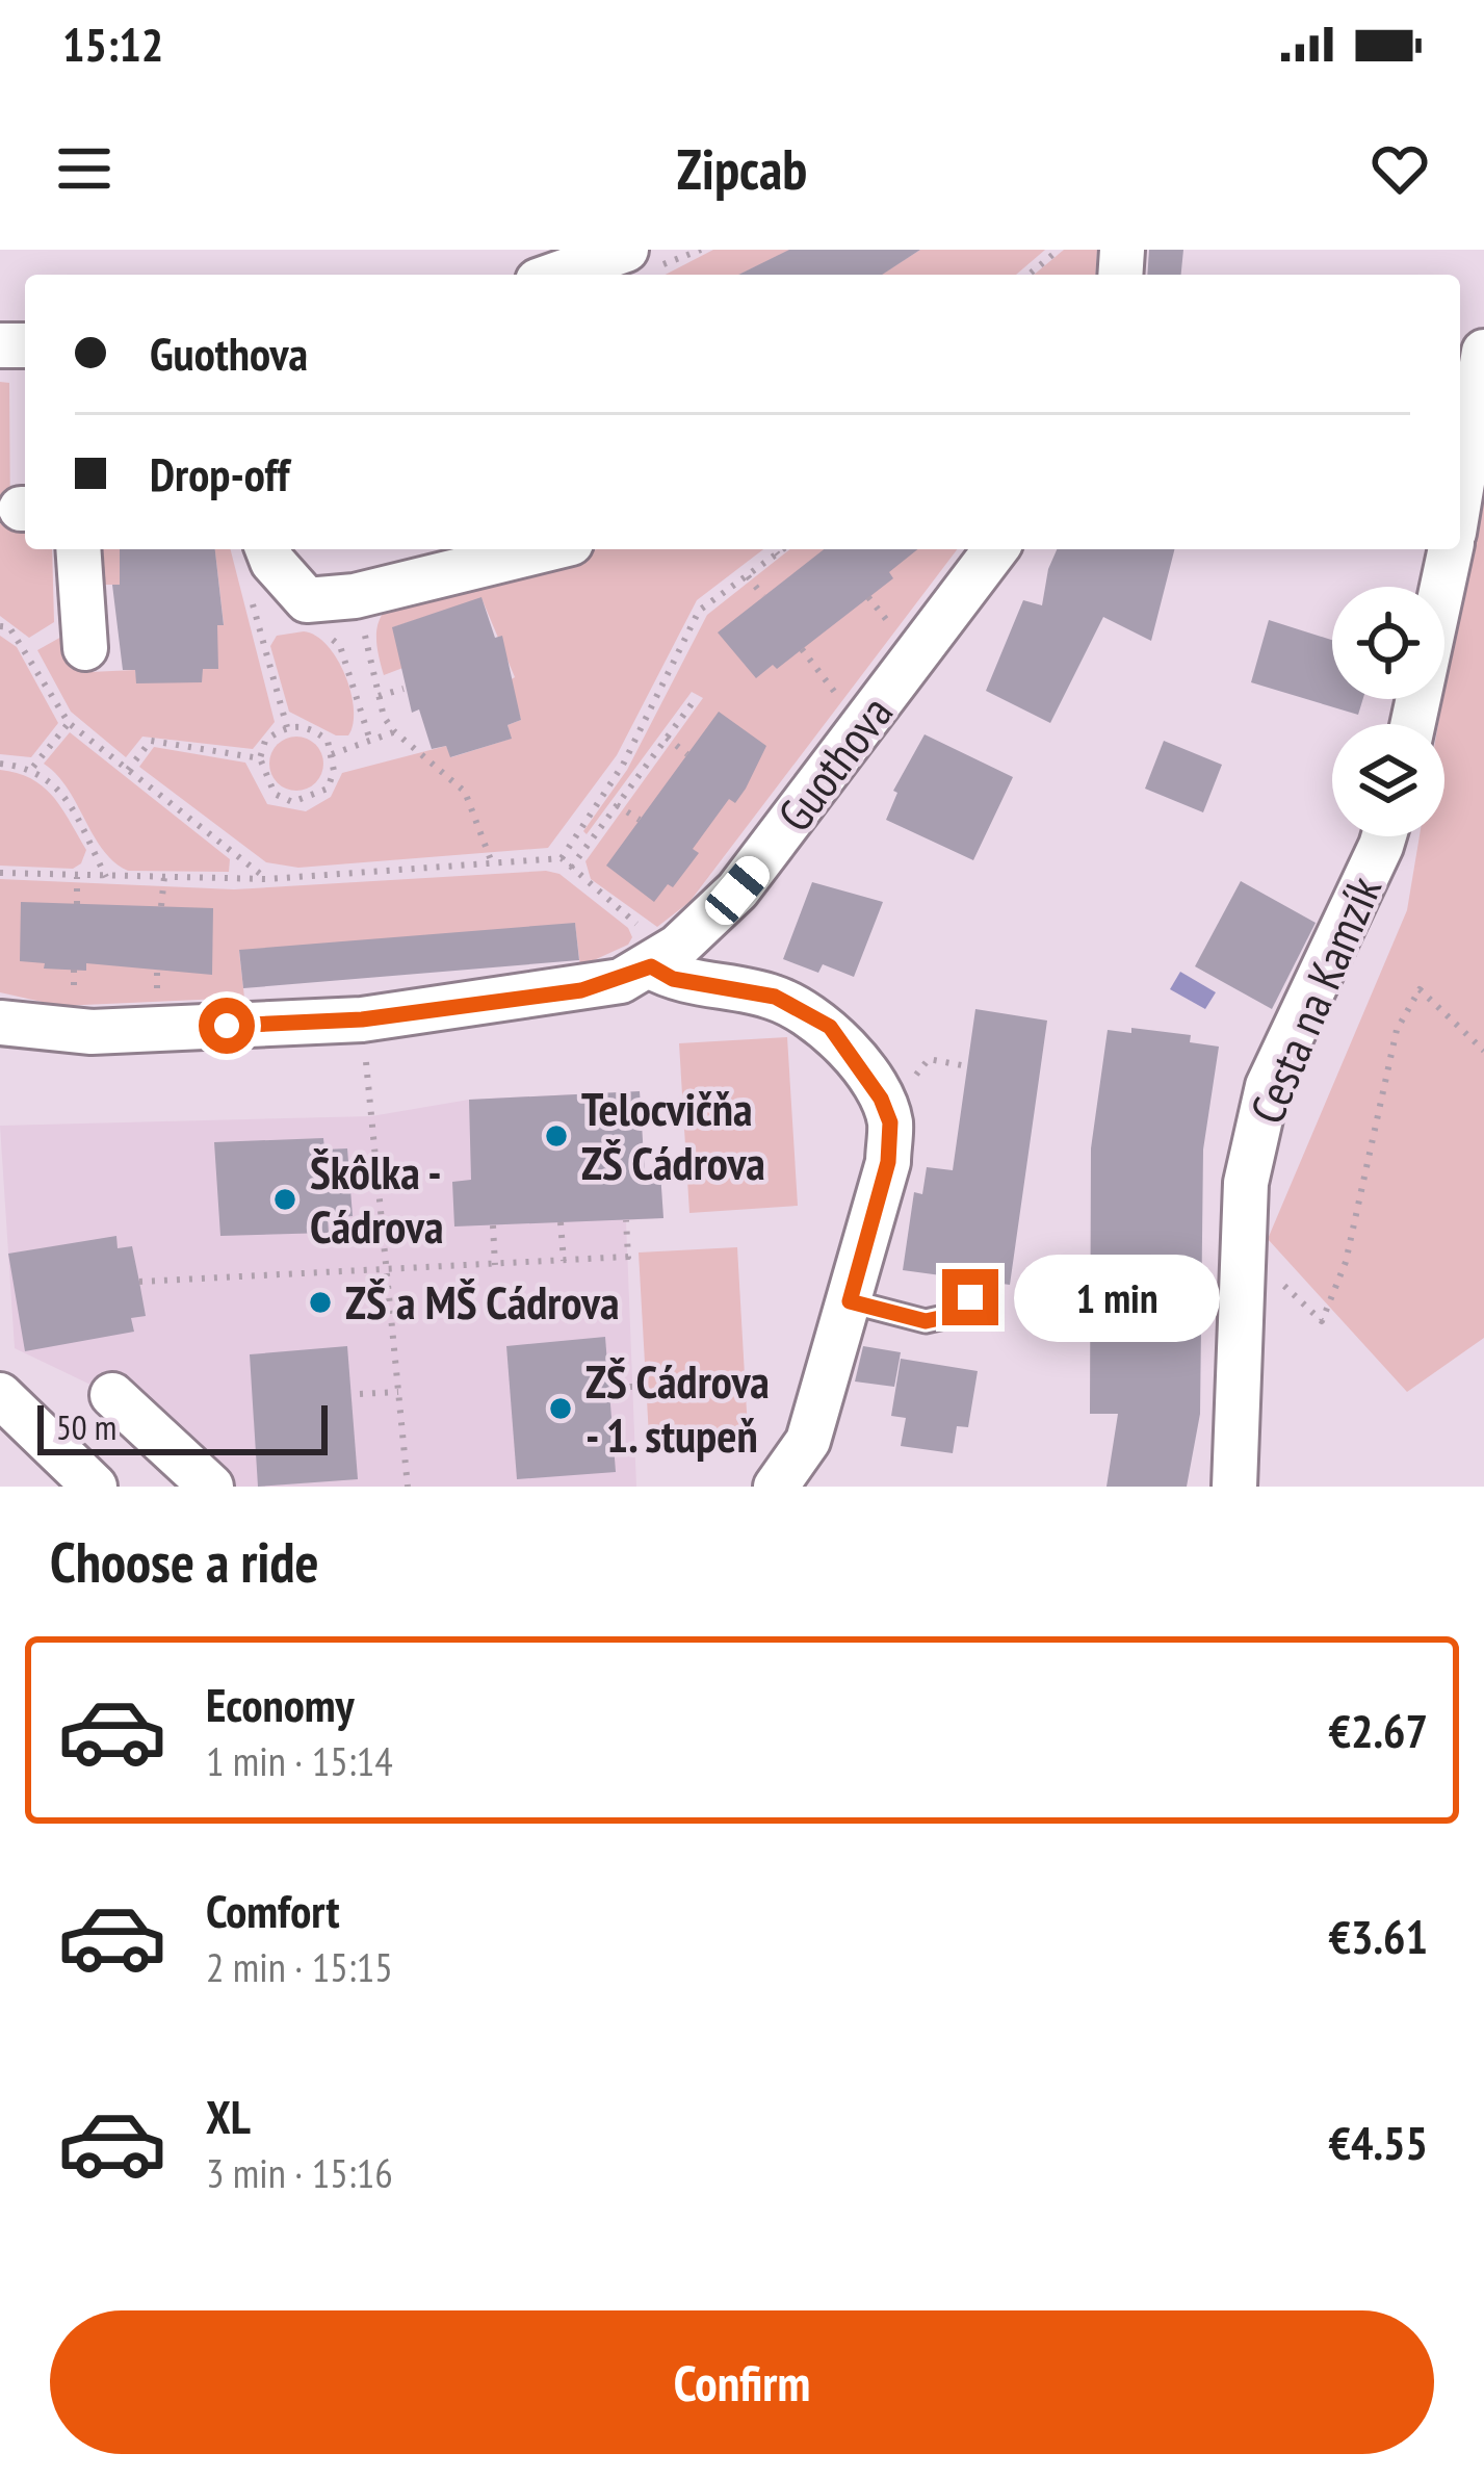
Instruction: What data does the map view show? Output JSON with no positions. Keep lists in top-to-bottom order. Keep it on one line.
{"streets":{"street":["Guothova","Cesta na Kamzík"]},"places":["Telocvičňa ZŠ Cádrova","Škôlka - Cádrova","ZŠ a MŠ Cádrova","ZŠ Cádrova - 1. stupeň"],"scale_bar":"50 m","page":{"status":"15:12","header":"Zipcab","banner":["Guothova","Drop-off"],"bubble":"1 min","scale":"50 m","heading":"Choose a ride","list":[{"name":"Economy","note":"1 min · 15:14","value":"€2.67"},{"name":"Comfort","note":"2 min · 15:15","value":"€3.61"},{"name":"XL","note":"3 min · 15:16","value":"€4.55"}],"buttons":"Confirm"}}
